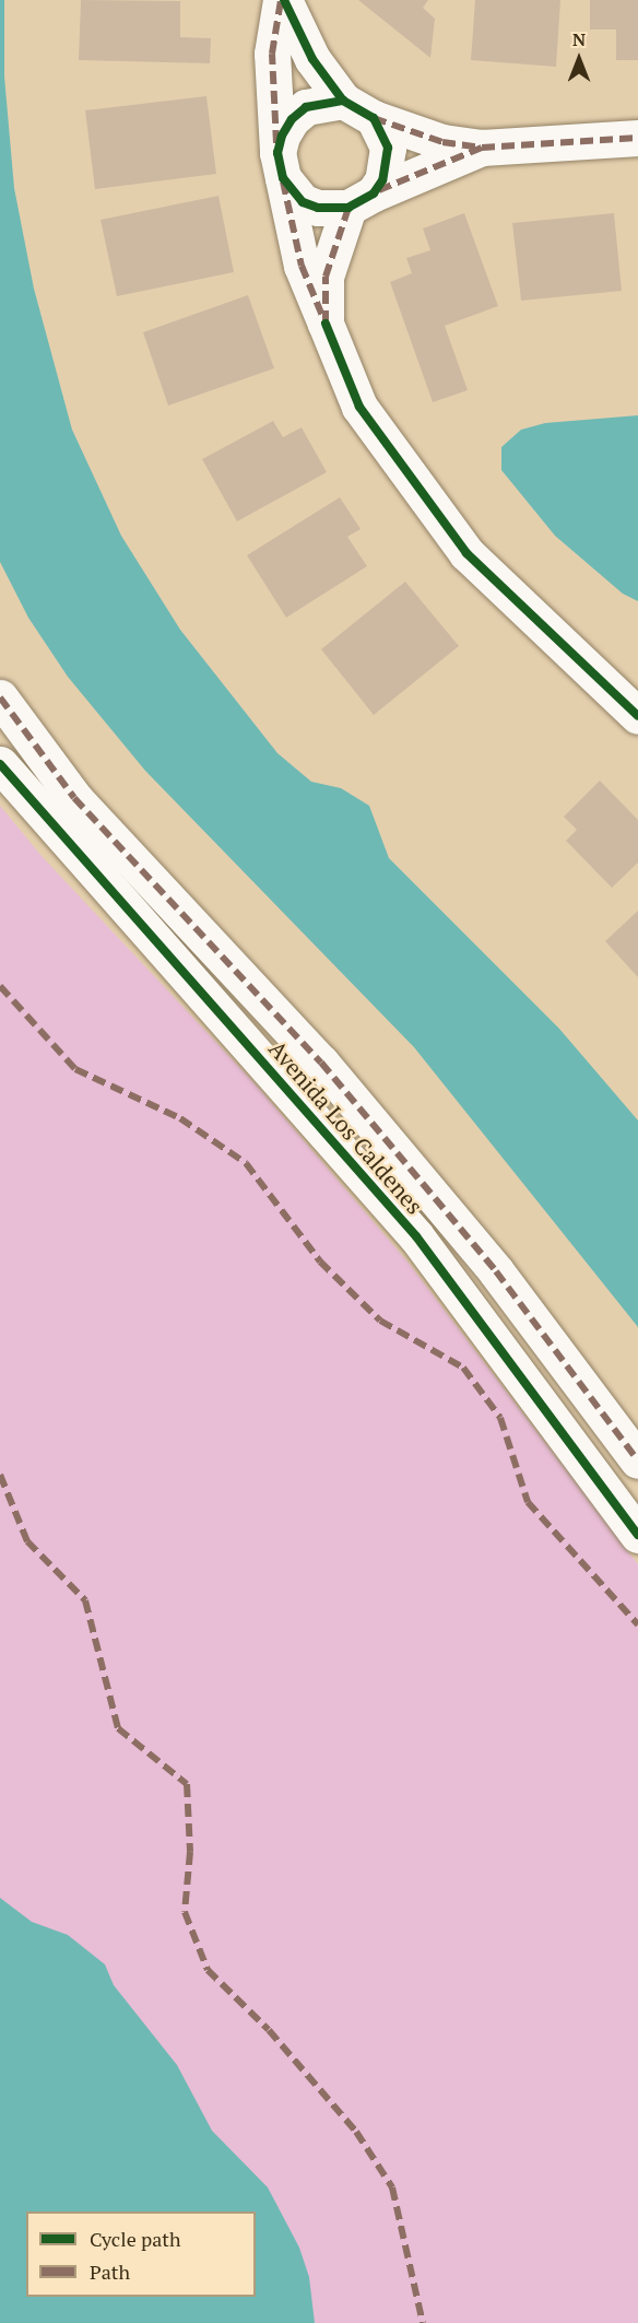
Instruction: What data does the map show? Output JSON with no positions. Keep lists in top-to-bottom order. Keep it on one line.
{"streets":{"street":["Avenida Los Caldenes"]},"legend":["Cycle path","Path"],"north":"top"}
